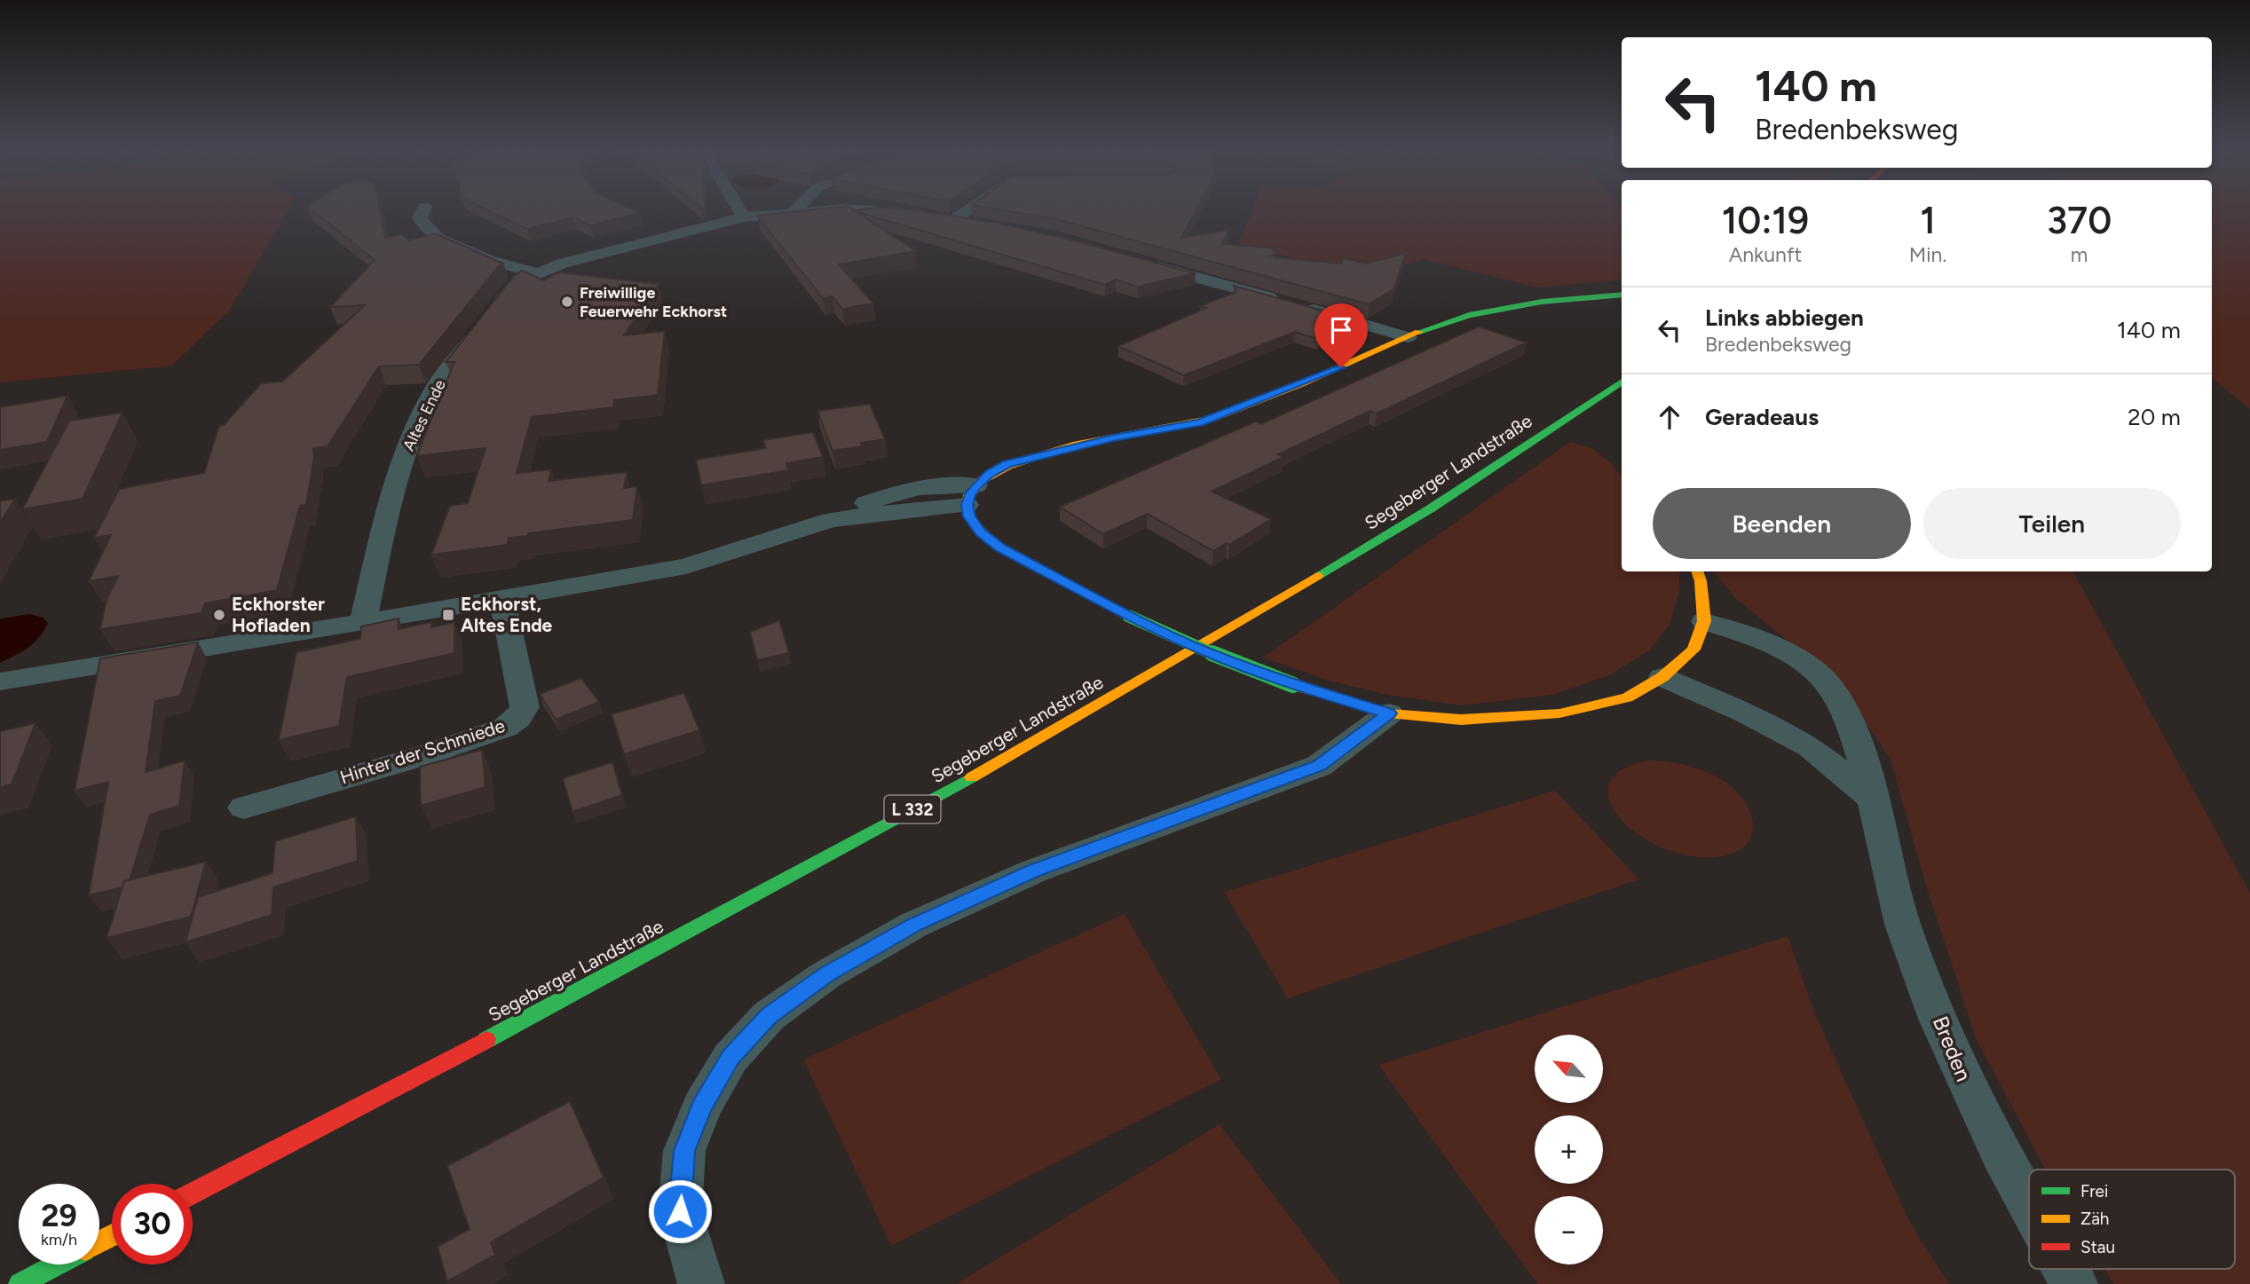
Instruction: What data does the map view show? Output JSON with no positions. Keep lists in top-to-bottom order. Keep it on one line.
{"streets":{"street":["Altes Ende","Segeberger Landstraße","Hinter der Schmiede","L 332","Breden"]},"places":{"other":["Freiwillige Feuerwehr Eckhorst","Eckhorster Hofladen"],"transit":["Eckhorst, Altes Ende"]},"legend":["Frei","Zäh","Stau"],"north":"top left","page":{"turn":["140 m","Bredenbeksweg"],"eta":["10:19","Ankunft","1","Min.","370","m"],"list":[{"name":"Links abbiegen","note":"Bredenbeksweg","value":"140 m"},{"name":"Geradeaus","value":"20 m"}],"buttons":["Beenden","Teilen"],"map_buttons":["+","−"],"speed":"29 km/h","limit":"30"}}
